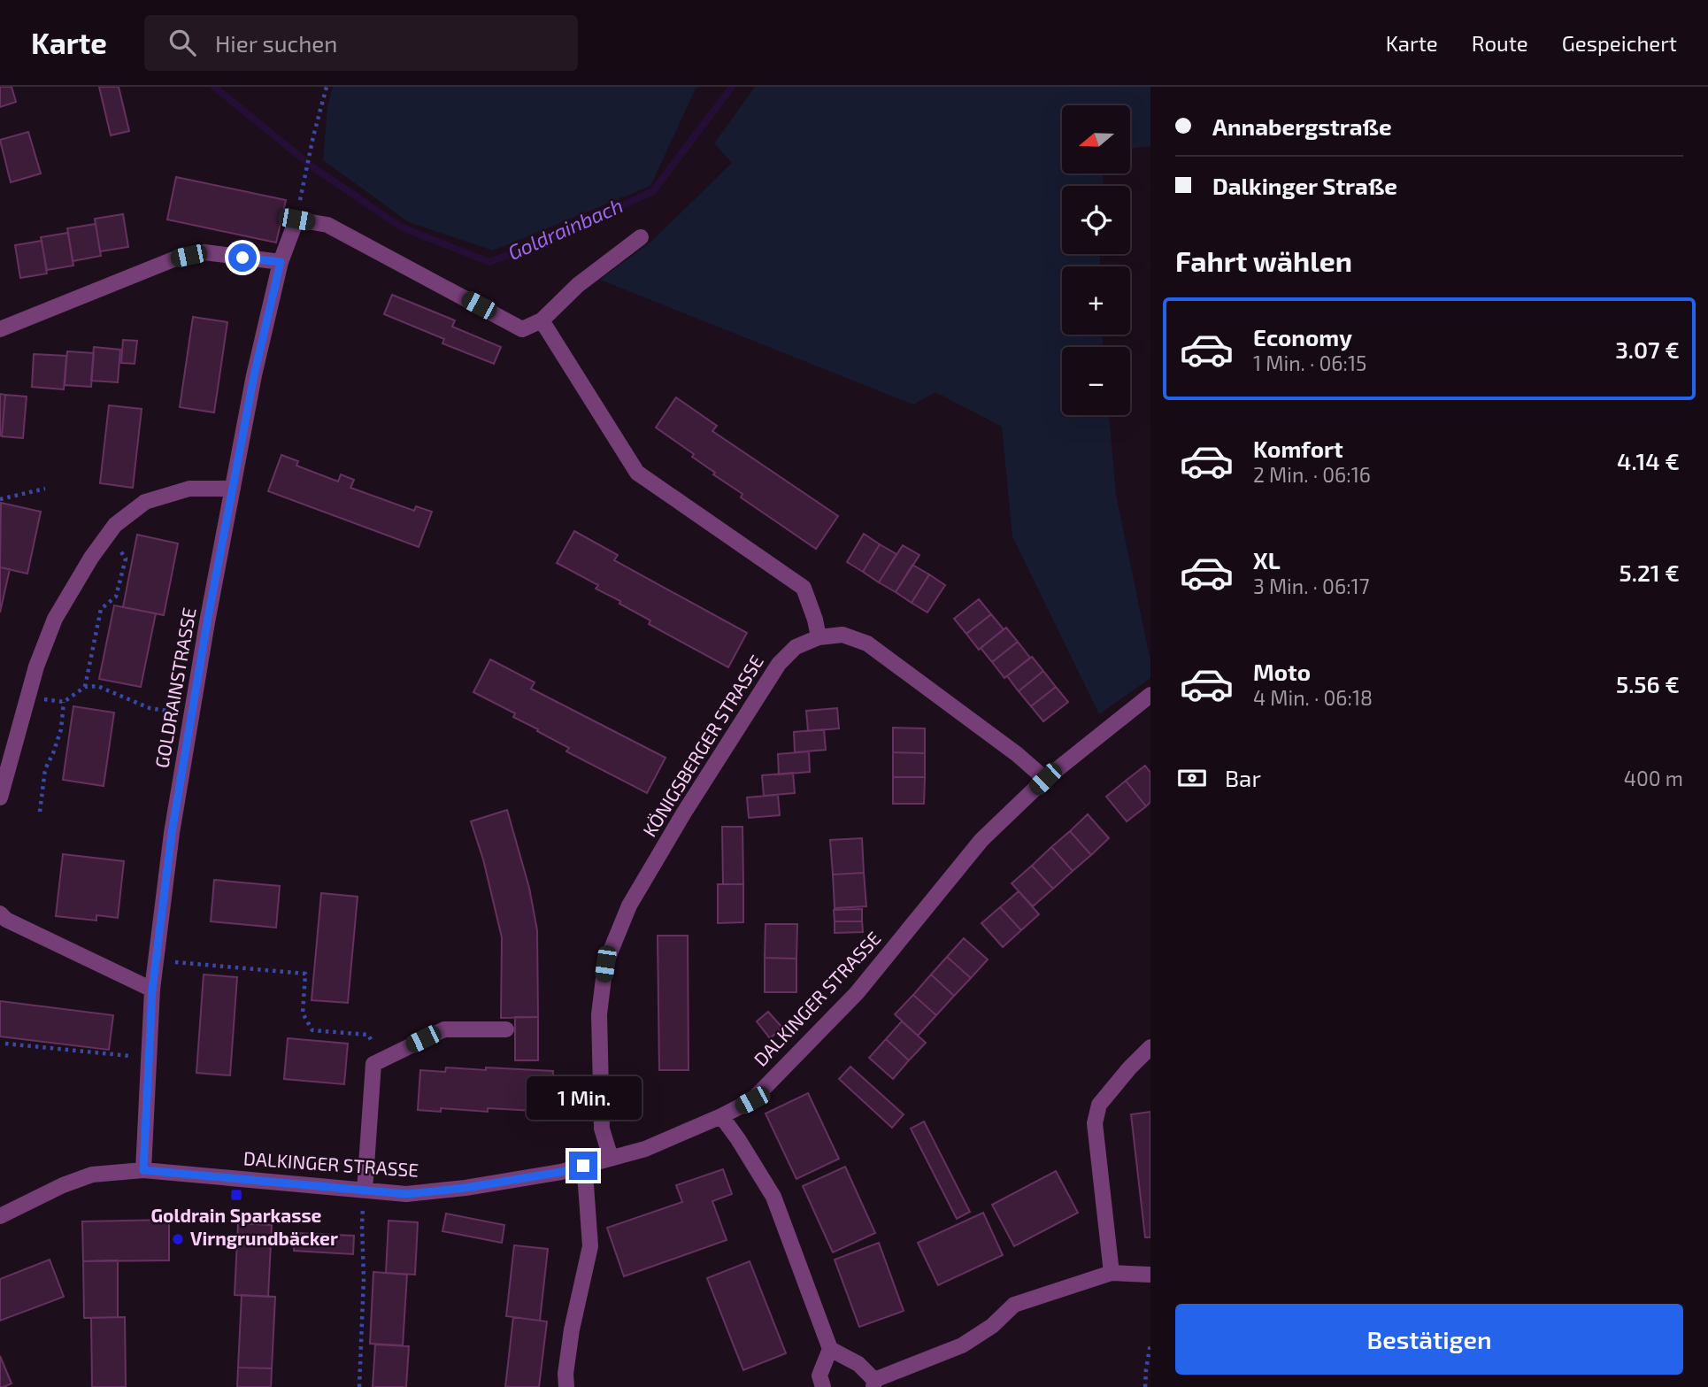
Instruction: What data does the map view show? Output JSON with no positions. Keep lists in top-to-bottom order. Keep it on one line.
{"streets":{"street":["GOLDRAINSTRASSE","KÖNIGSBERGER STRASSE","DALKINGER STRASSE"]},"crossings":[["GOLDRAINSTRASSE","DALKINGER STRASSE"],["KÖNIGSBERGER STRASSE","DALKINGER STRASSE"]],"water":["Goldrainbach"],"places":{"transit":["Goldrain Sparkasse"],"other":["Virngrundbäcker"]},"north":"left","page":{"header":"Karte","search":"Hier suchen","nav":["Karte","Route","Gespeichert"],"banner":["Annabergstraße","Dalkinger Straße"],"map_buttons":["+","−"],"heading":"Fahrt wählen","list":[{"name":"Economy","note":"1 Min. · 06:15","value":"3.07 €"},{"name":"Komfort","note":"2 Min. · 06:16","value":"4.14 €"},{"name":"XL","note":"3 Min. · 06:17","value":"5.21 €"},{"name":"Moto","note":"4 Min. · 06:18","value":"5.56 €"}],"pay":["Bar","400 m"],"bubble":"1 Min.","buttons":"Bestätigen"}}
